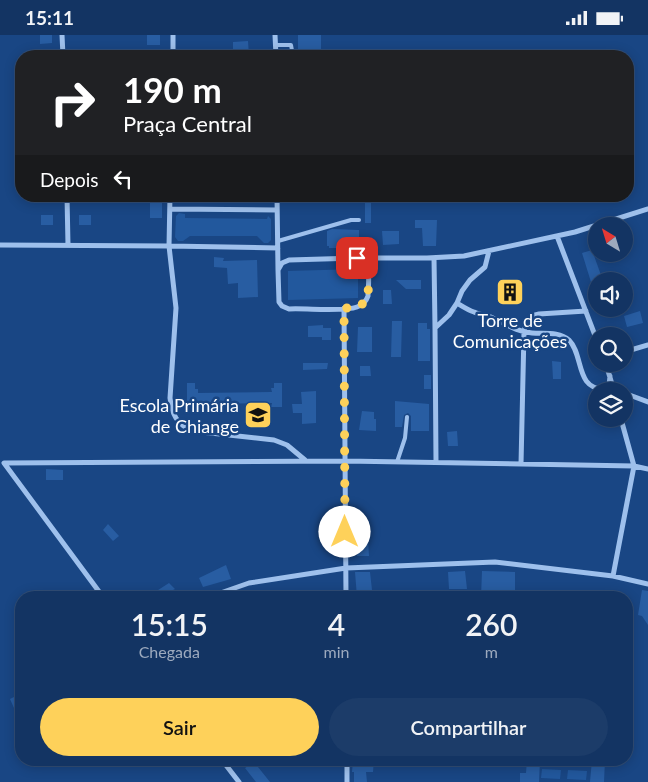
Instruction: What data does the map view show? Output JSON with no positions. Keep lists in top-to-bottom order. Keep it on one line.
{"places":{"building":["Torre de Comunicações"],"school or university":["Escola Primária de Chiange"]},"north":"top left","page":{"status":"15:11","turn":["190 m","Praça Central"],"then":"Depois","eta":["15:15","Chegada","4","min","260","m"],"buttons":["Sair","Compartilhar"]}}
